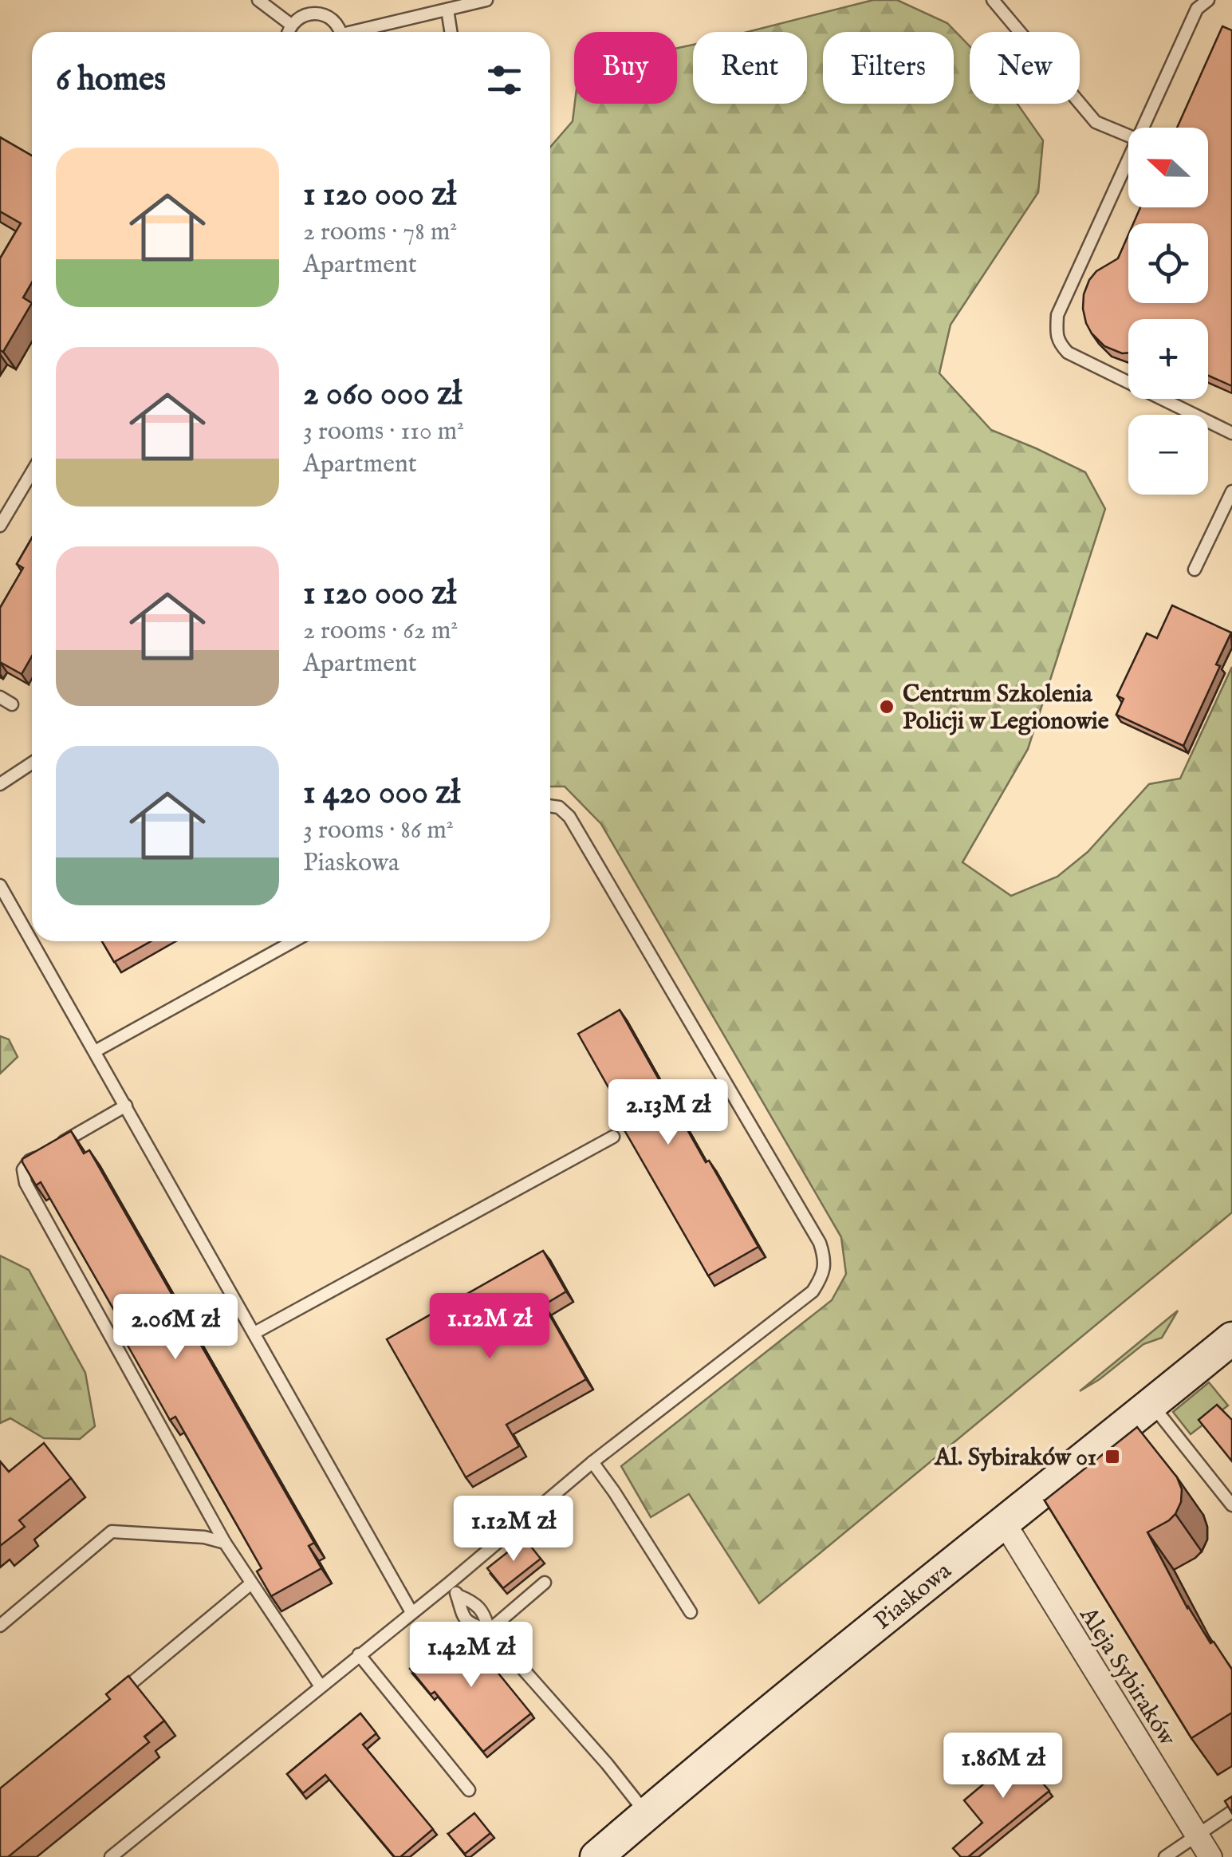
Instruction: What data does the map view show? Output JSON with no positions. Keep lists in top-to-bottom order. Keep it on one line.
{"streets":{"street":["Piaskowa","Aleja Sybiraków"]},"crossings":[["Piaskowa","Aleja Sybiraków"]],"places":{"other":["Centrum Szkolenia Policji w Legionowie"],"transit":["Al. Sybiraków 01"]},"north":"left","page":{"chip":["Buy","Rent","Filters","New"],"heading":"6 homes","map_buttons":["+","−"],"list":[{"name":"1 120 000 zł","note":"2 rooms · 78 m² · Apartment"},{"name":"2 060 000 zł","note":"3 rooms · 110 m² · Apartment"},{"name":"1 120 000 zł","note":"2 rooms · 62 m² · Apartment"},{"name":"1 420 000 zł","note":"3 rooms · 86 m² · Piaskowa"}],"price":["2.13M zł","1.12M zł","2.06M zł","1.12M zł","1.42M zł","1.86M zł"]}}
